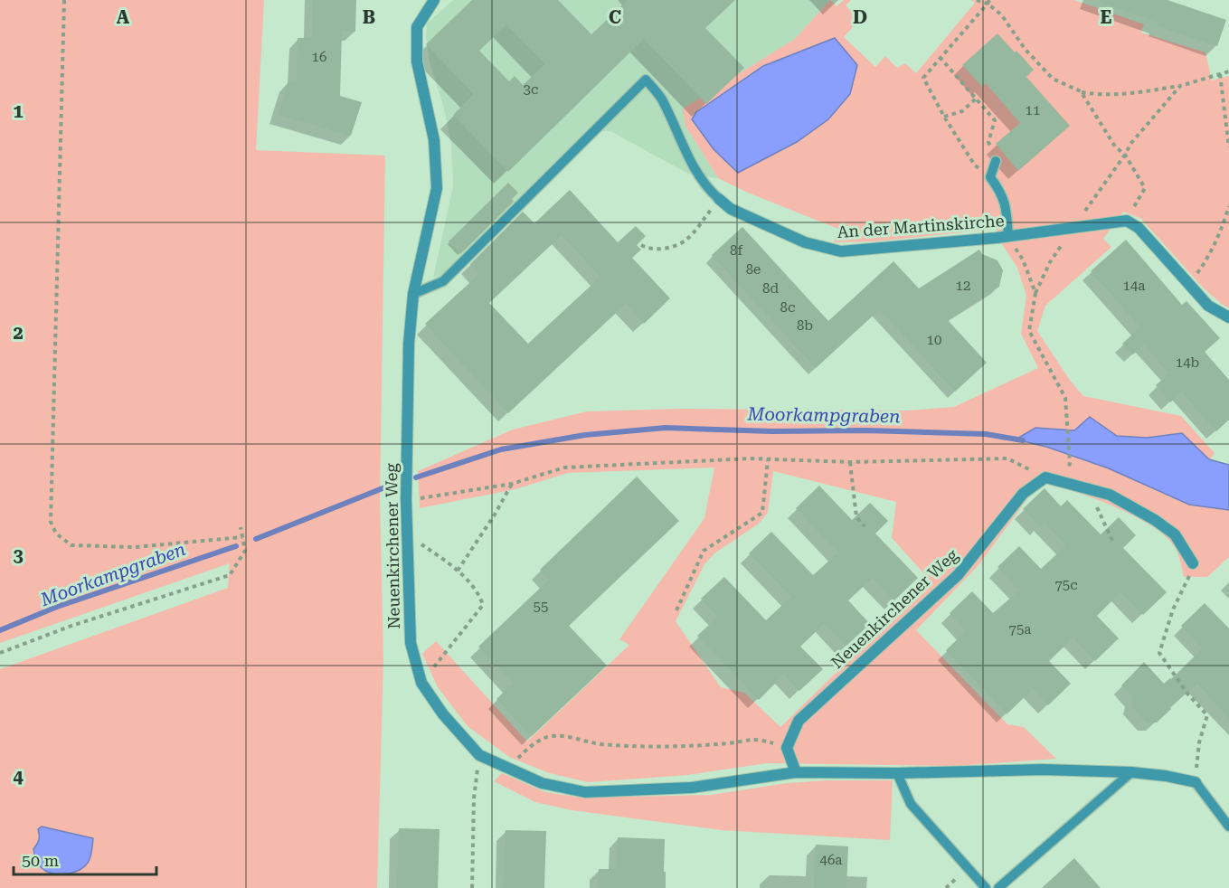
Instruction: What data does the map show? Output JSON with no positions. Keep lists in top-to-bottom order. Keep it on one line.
{"streets":{"street":["An der Martinskirche","Neuenkirchener Weg"]},"crossings":[["An der Martinskirche","Neuenkirchener Weg"]],"water":["Moorkampgraben"],"house_numbers":["16","3c","11","8f","8e","12","14a","8d","8c","8b","10","14b","75c","55","75a","46a"],"scale_bar":"50 m","grid":{"columns":["A","B","C","D","E"],"rows":["1","2","3","4"]}}
